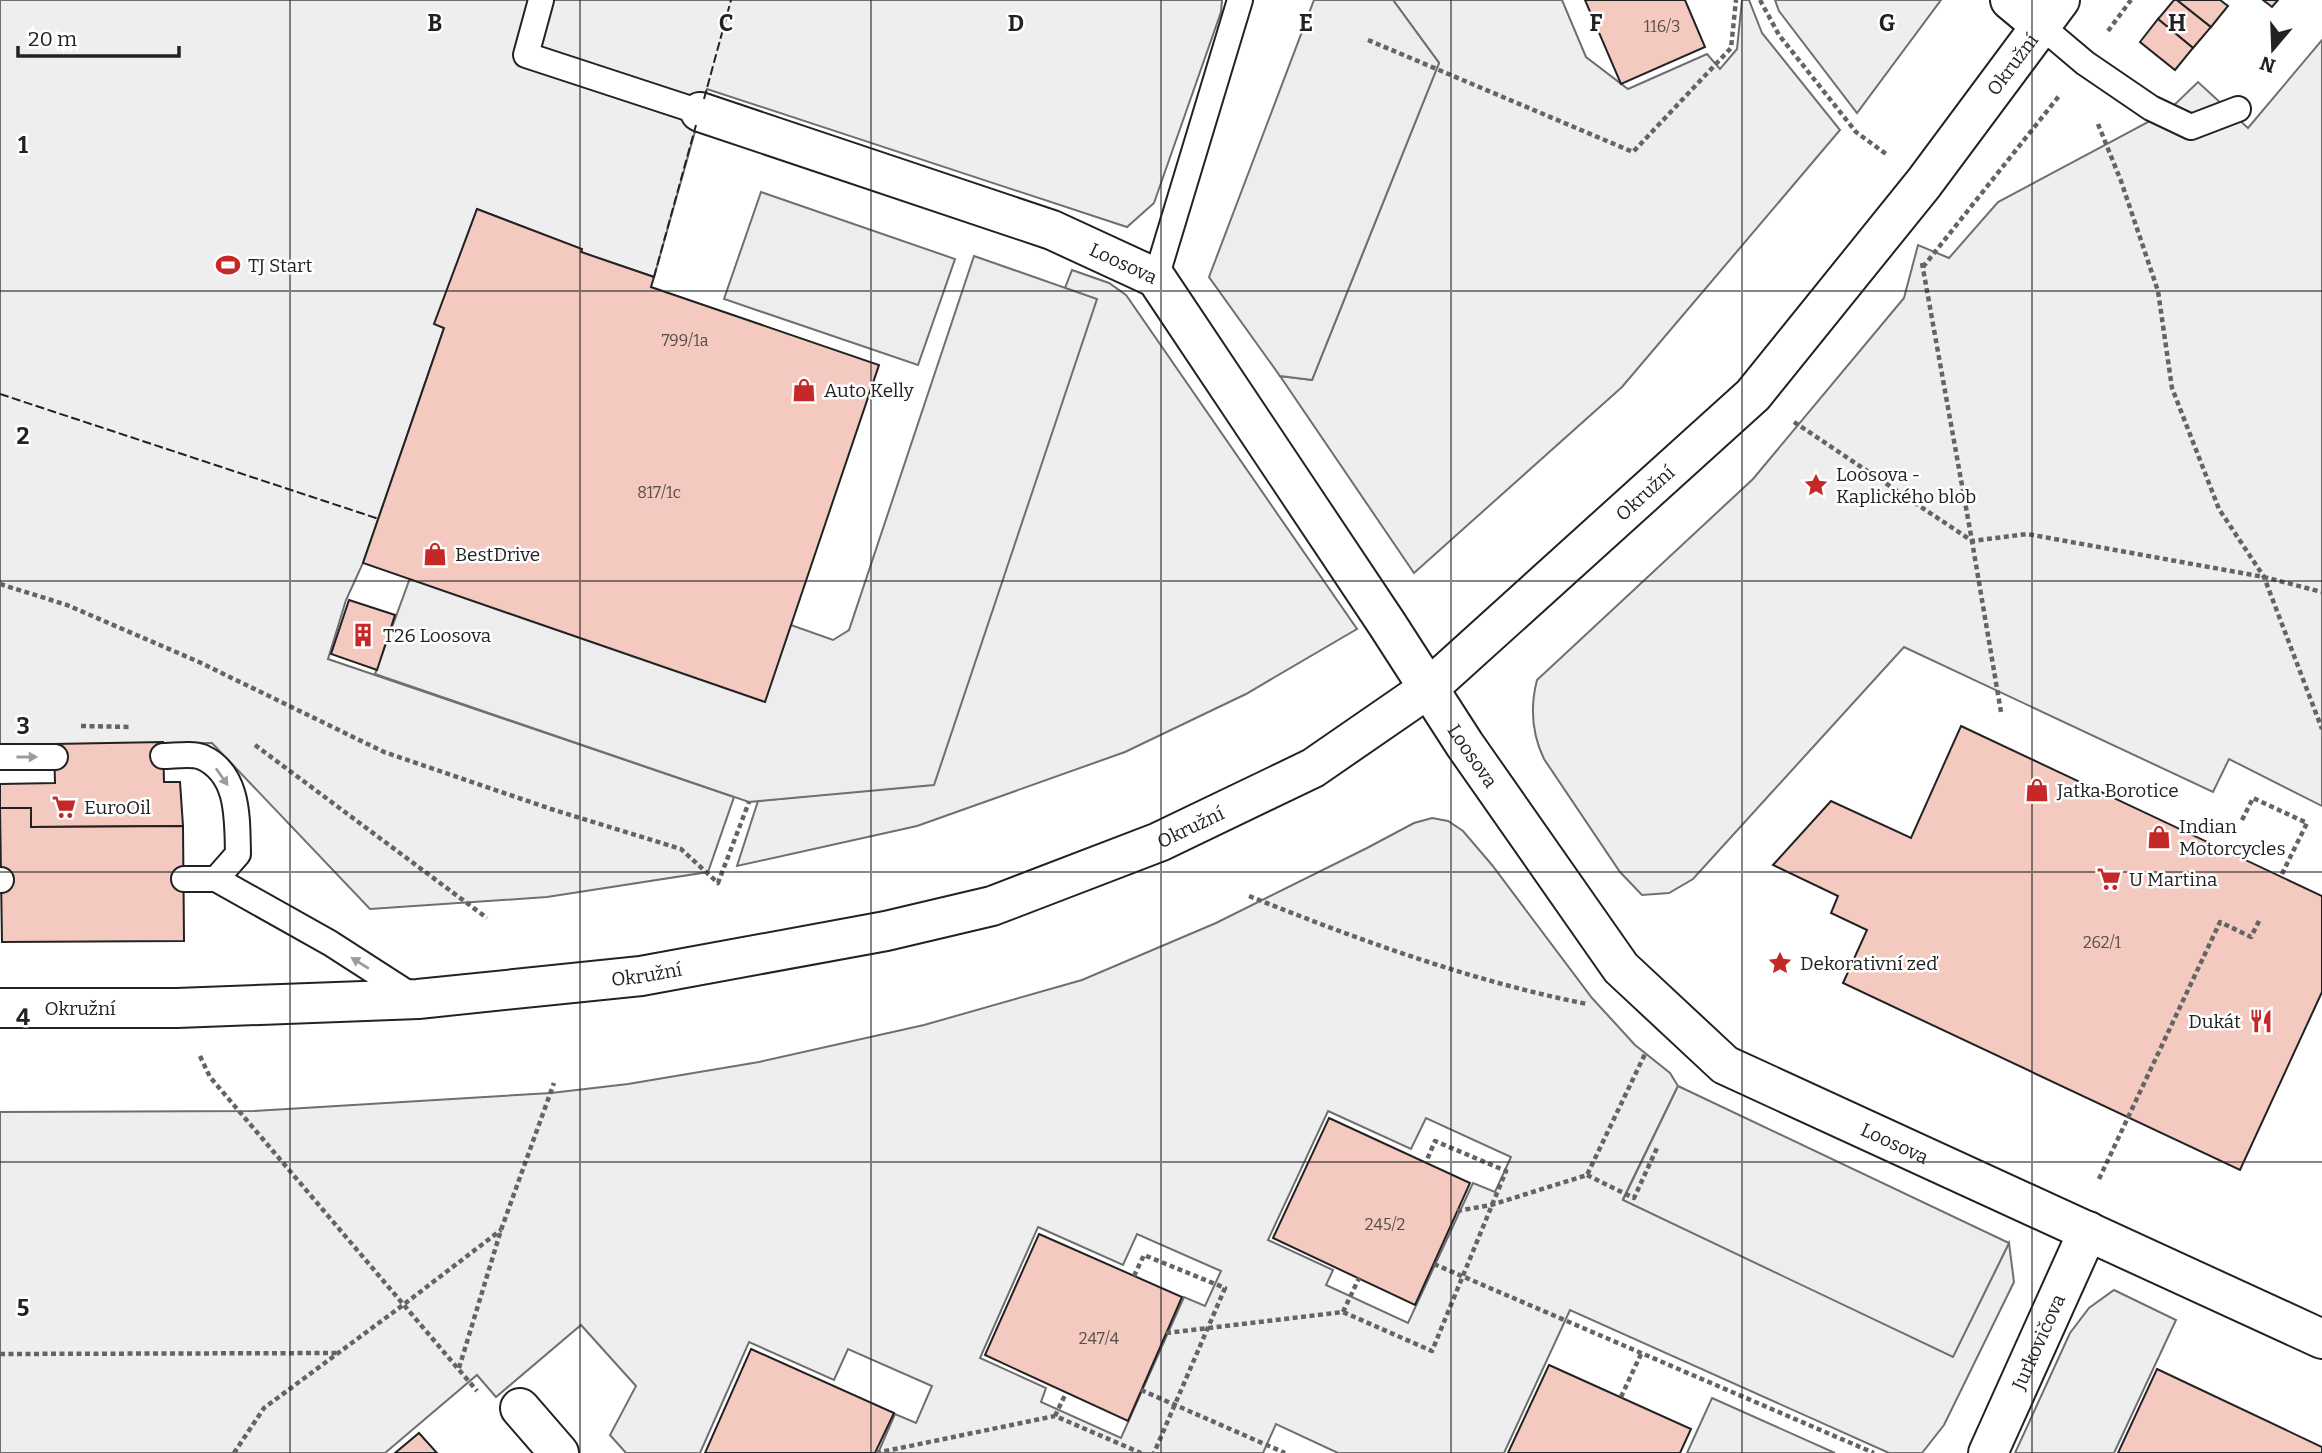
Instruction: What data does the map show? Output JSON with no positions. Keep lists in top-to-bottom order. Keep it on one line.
{"streets":{"street":["Okružní","Loosova","Jurkovičova"]},"crossings":[["Okružní","Loosova"],["Loosova","Jurkovičova"]],"places":{"sports":["TJ Start"],"shop":["Auto Kelly","BestDrive","Jatka Borotice","Indian Motorcycles"],"place":["Loosova - Kaplického blob","Dekorativní zeď"],"building":["T26 Loosova"],"supermarket":["EuroOil","U Martina"],"restaurant":["Dukát"]},"house_numbers":["116/3","799/1a","817/1c","262/1","245/2","247/4"],"scale_bar":"20 m","north":"bottom","grid":{"columns":["B","C","D","E","F","G","H"],"rows":["1","2","3","4","5"]}}
